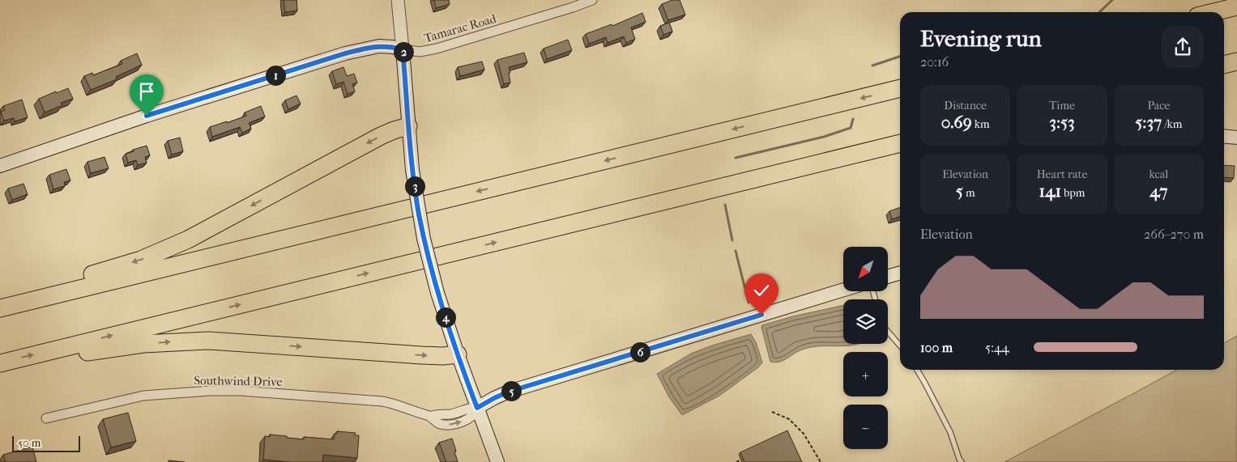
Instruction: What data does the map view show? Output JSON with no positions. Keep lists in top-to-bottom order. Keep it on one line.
{"streets":{"street":["Tamarac Road","Southwind Drive"]},"scale_bar":"50 m","north":"bottom left","page":{"heading":["Evening run","20:16"],"pins":["2","1","3","4","6","5"],"stats":[["Distance","0.69 km"],["Time","3:53"],["Pace","5:37 /km"],["Elevation","5 m"],["Heart rate","141 bpm"],["kcal","47"]],"chart":["Elevation","266–270 m"],"map_buttons":["+","−"],"list":[{"name":"100 m","note":"5:44"}],"scale":"50 m"}}
